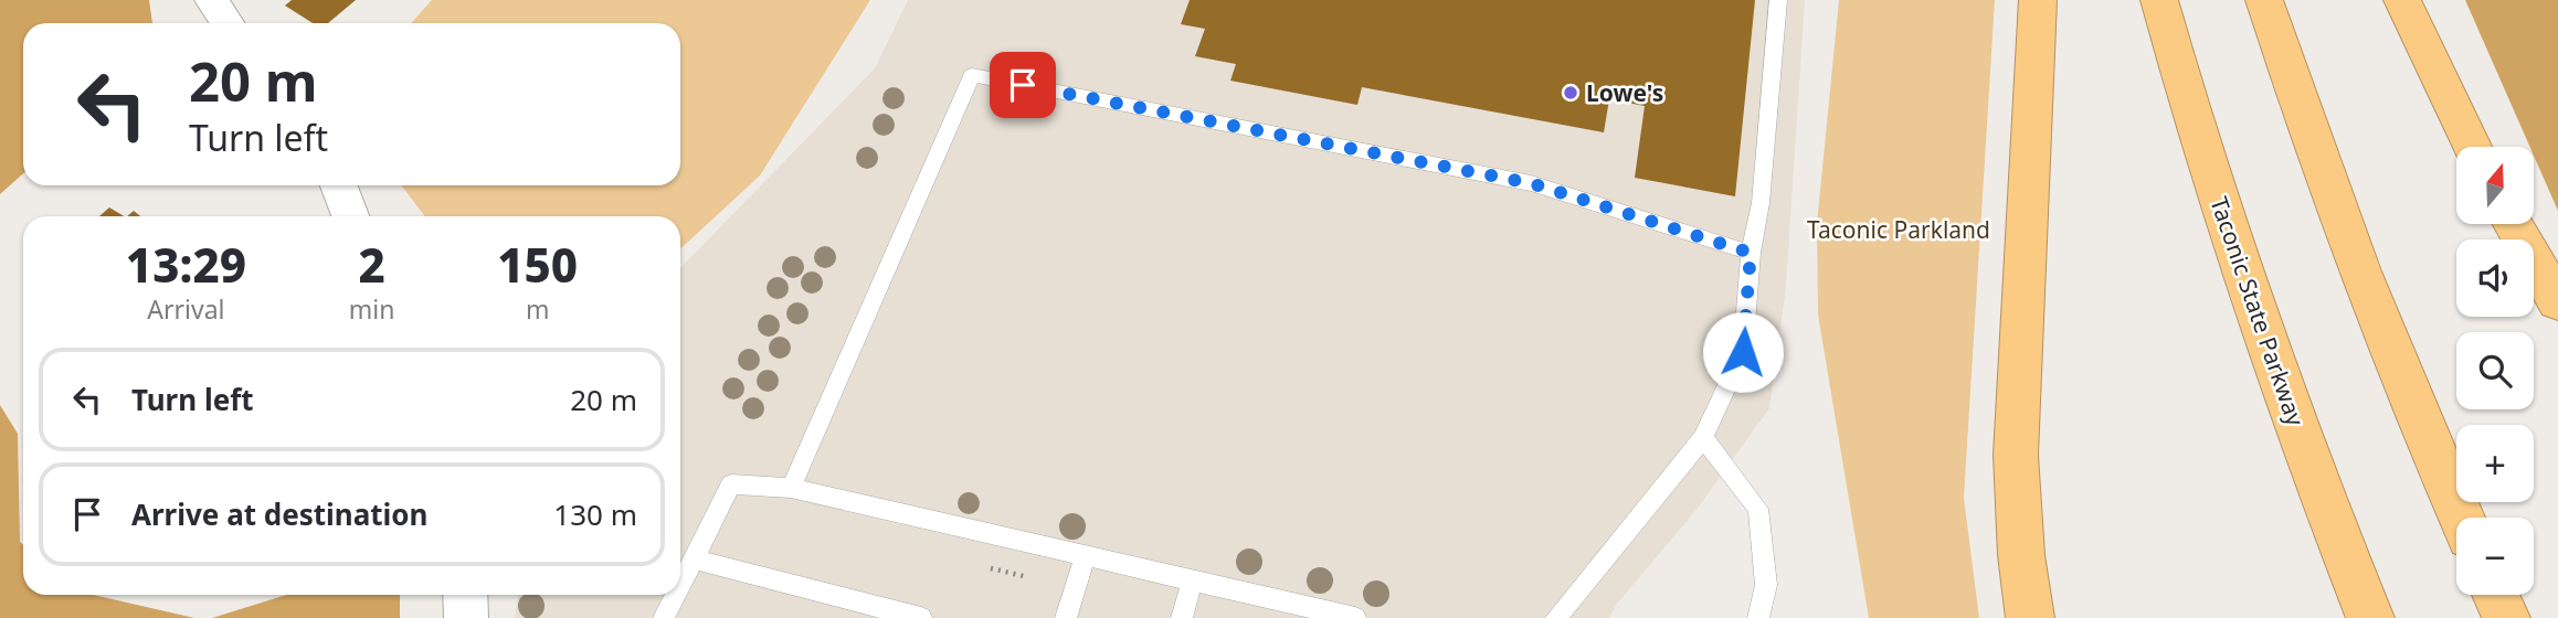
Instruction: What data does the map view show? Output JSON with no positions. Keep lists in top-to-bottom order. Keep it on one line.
{"streets":{"highway":["Taconic State Parkway"]},"parks":["Taconic Parkland"],"places":["Lowe's"],"north":"top","page":{"turn":["20 m","Turn left"],"map_buttons":["+","−"],"eta":["13:29","Arrival","2","min","150","m"],"list":[{"name":"Turn left","value":"20 m"},{"name":"Arrive at destination","value":"130 m"}]}}
